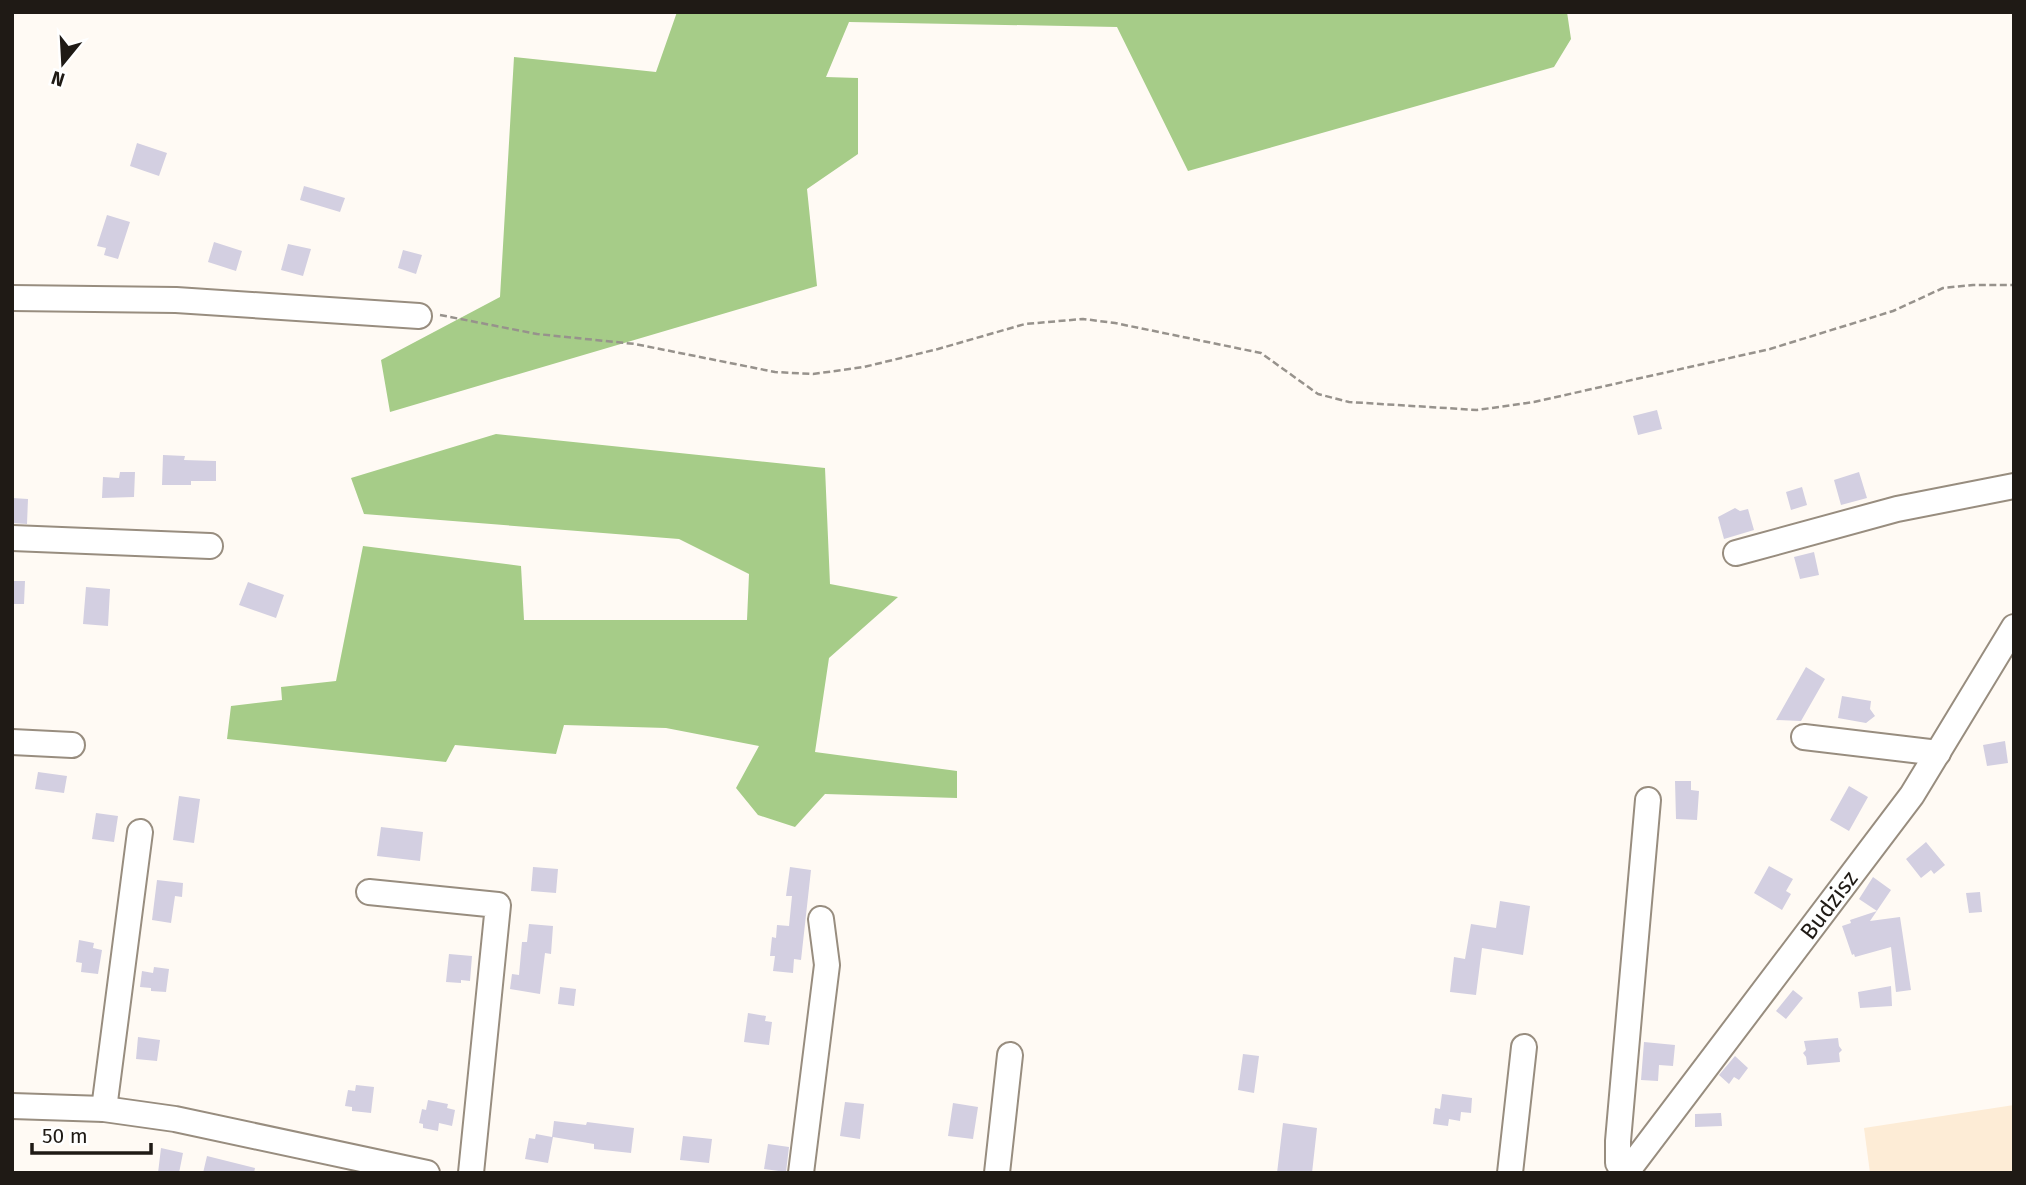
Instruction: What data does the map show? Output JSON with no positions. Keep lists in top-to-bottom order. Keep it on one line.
{"streets":{"street":["Budzisz"]},"scale_bar":"50 m","north":"bottom"}
